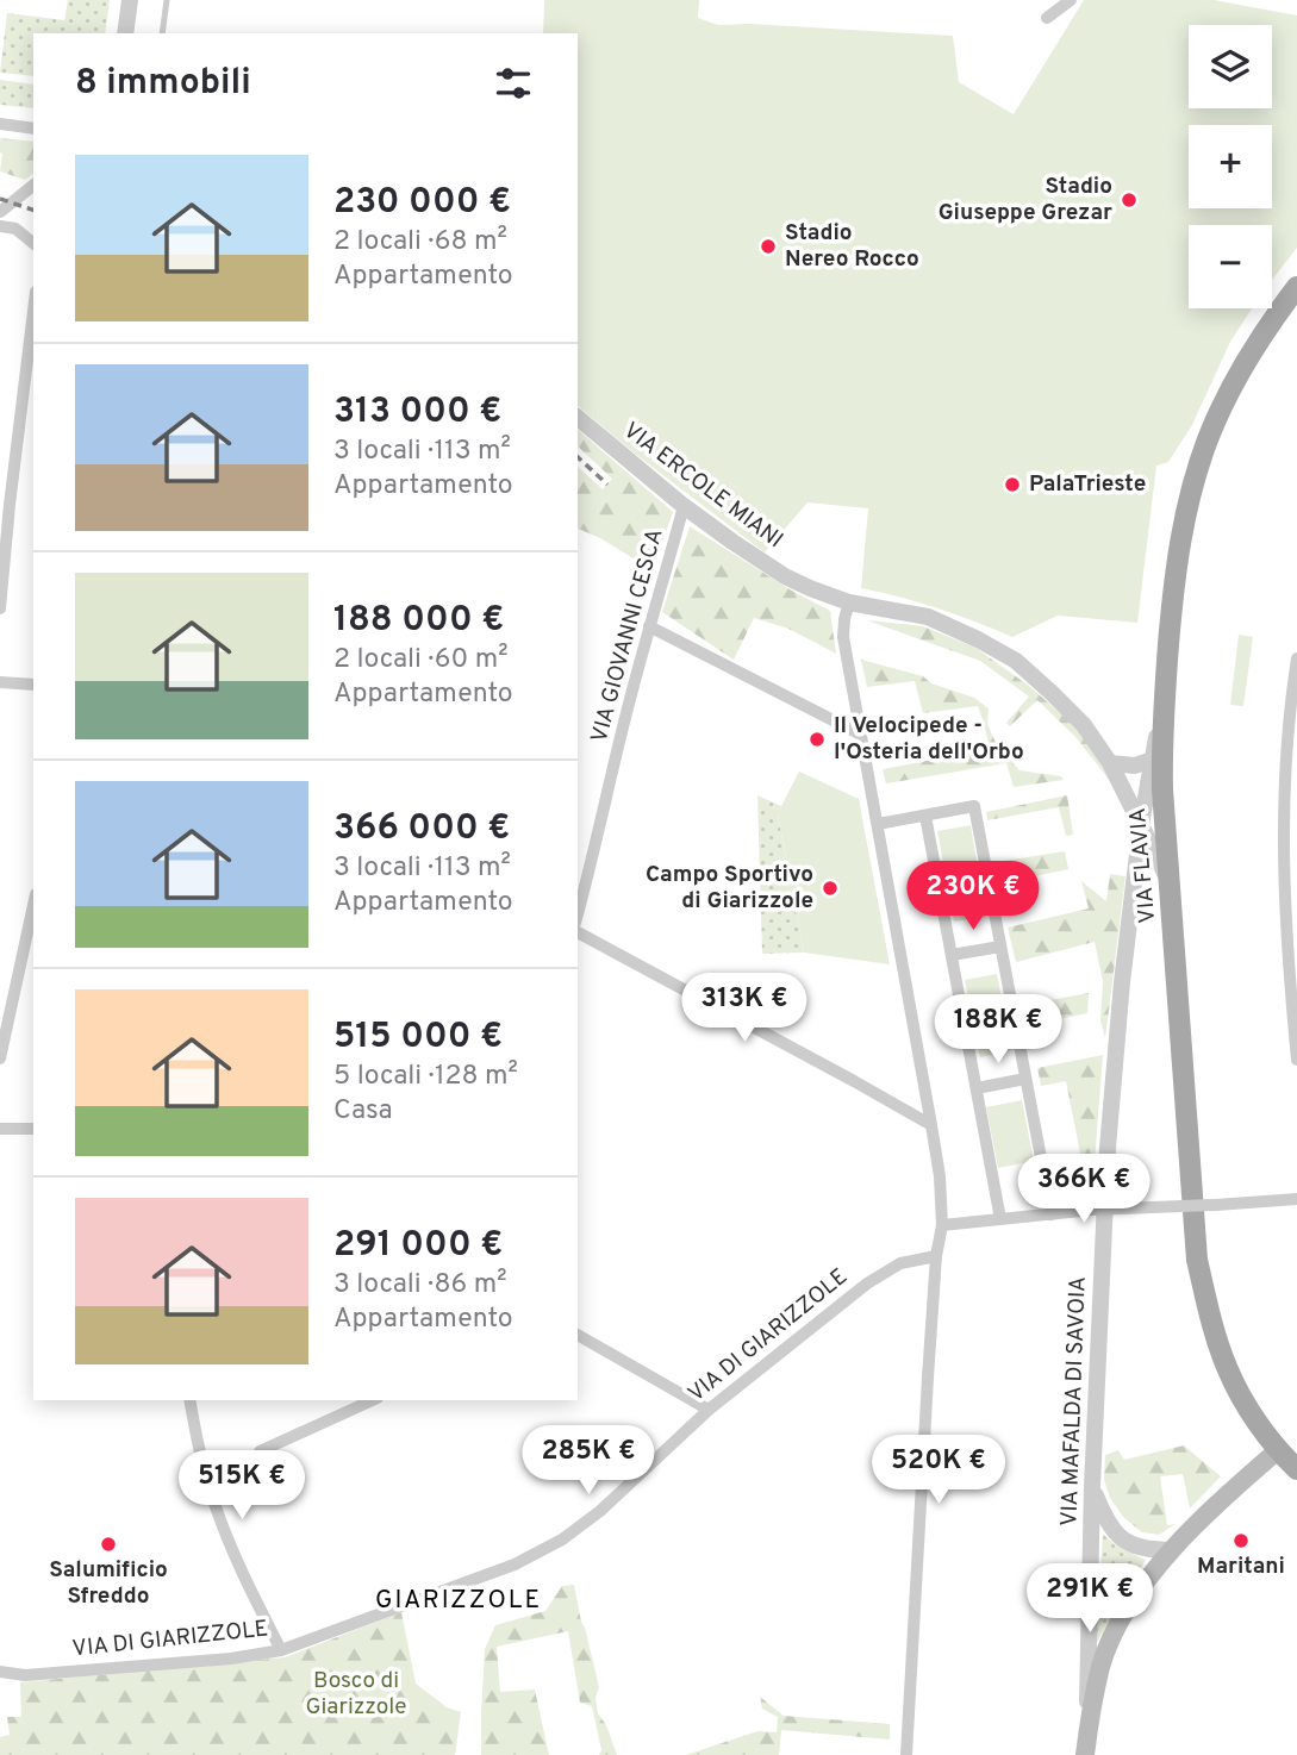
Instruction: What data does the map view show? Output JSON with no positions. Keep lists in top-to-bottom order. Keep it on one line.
{"streets":{"main road":["VIA FLAVIA"],"street":["VIA ERCOLE MIANI","VIA GIOVANNI CESCA","VIA DI GIARIZZOLE","VIA MAFALDA DI SAVOIA"]},"crossings":[["VIA ERCOLE MIANI","VIA GIOVANNI CESCA"],["VIA ERCOLE MIANI","VIA FLAVIA"],["VIA ERCOLE MIANI","VIA MAFALDA DI SAVOIA"],["VIA FLAVIA","VIA MAFALDA DI SAVOIA"]],"districts":["GIARIZZOLE"],"parks":["Bosco di Giarizzole"],"places":["Stadio Giuseppe Grezar","Stadio Nereo Rocco","PalaTrieste","Il Velocipede - l'Osteria dell'Orbo","Campo Sportivo di Giarizzole","Maritani","Salumificio Sfreddo"],"page":{"map_buttons":["+","−"],"heading":"8 immobili","list":[{"name":"230 000 €","note":"2 locali · 68 m² · Appartamento"},{"name":"313 000 €","note":"3 locali · 113 m² · Appartamento"},{"name":"188 000 €","note":"2 locali · 60 m² · Appartamento"},{"name":"366 000 €","note":"3 locali · 113 m² · Appartamento"},{"name":"515 000 €","note":"5 locali · 128 m² · Casa"},{"name":"291 000 €","note":"3 locali · 86 m² · Appartamento"}],"price":["230K €","313K €","188K €","366K €","285K €","520K €","515K €","291K €"]}}
